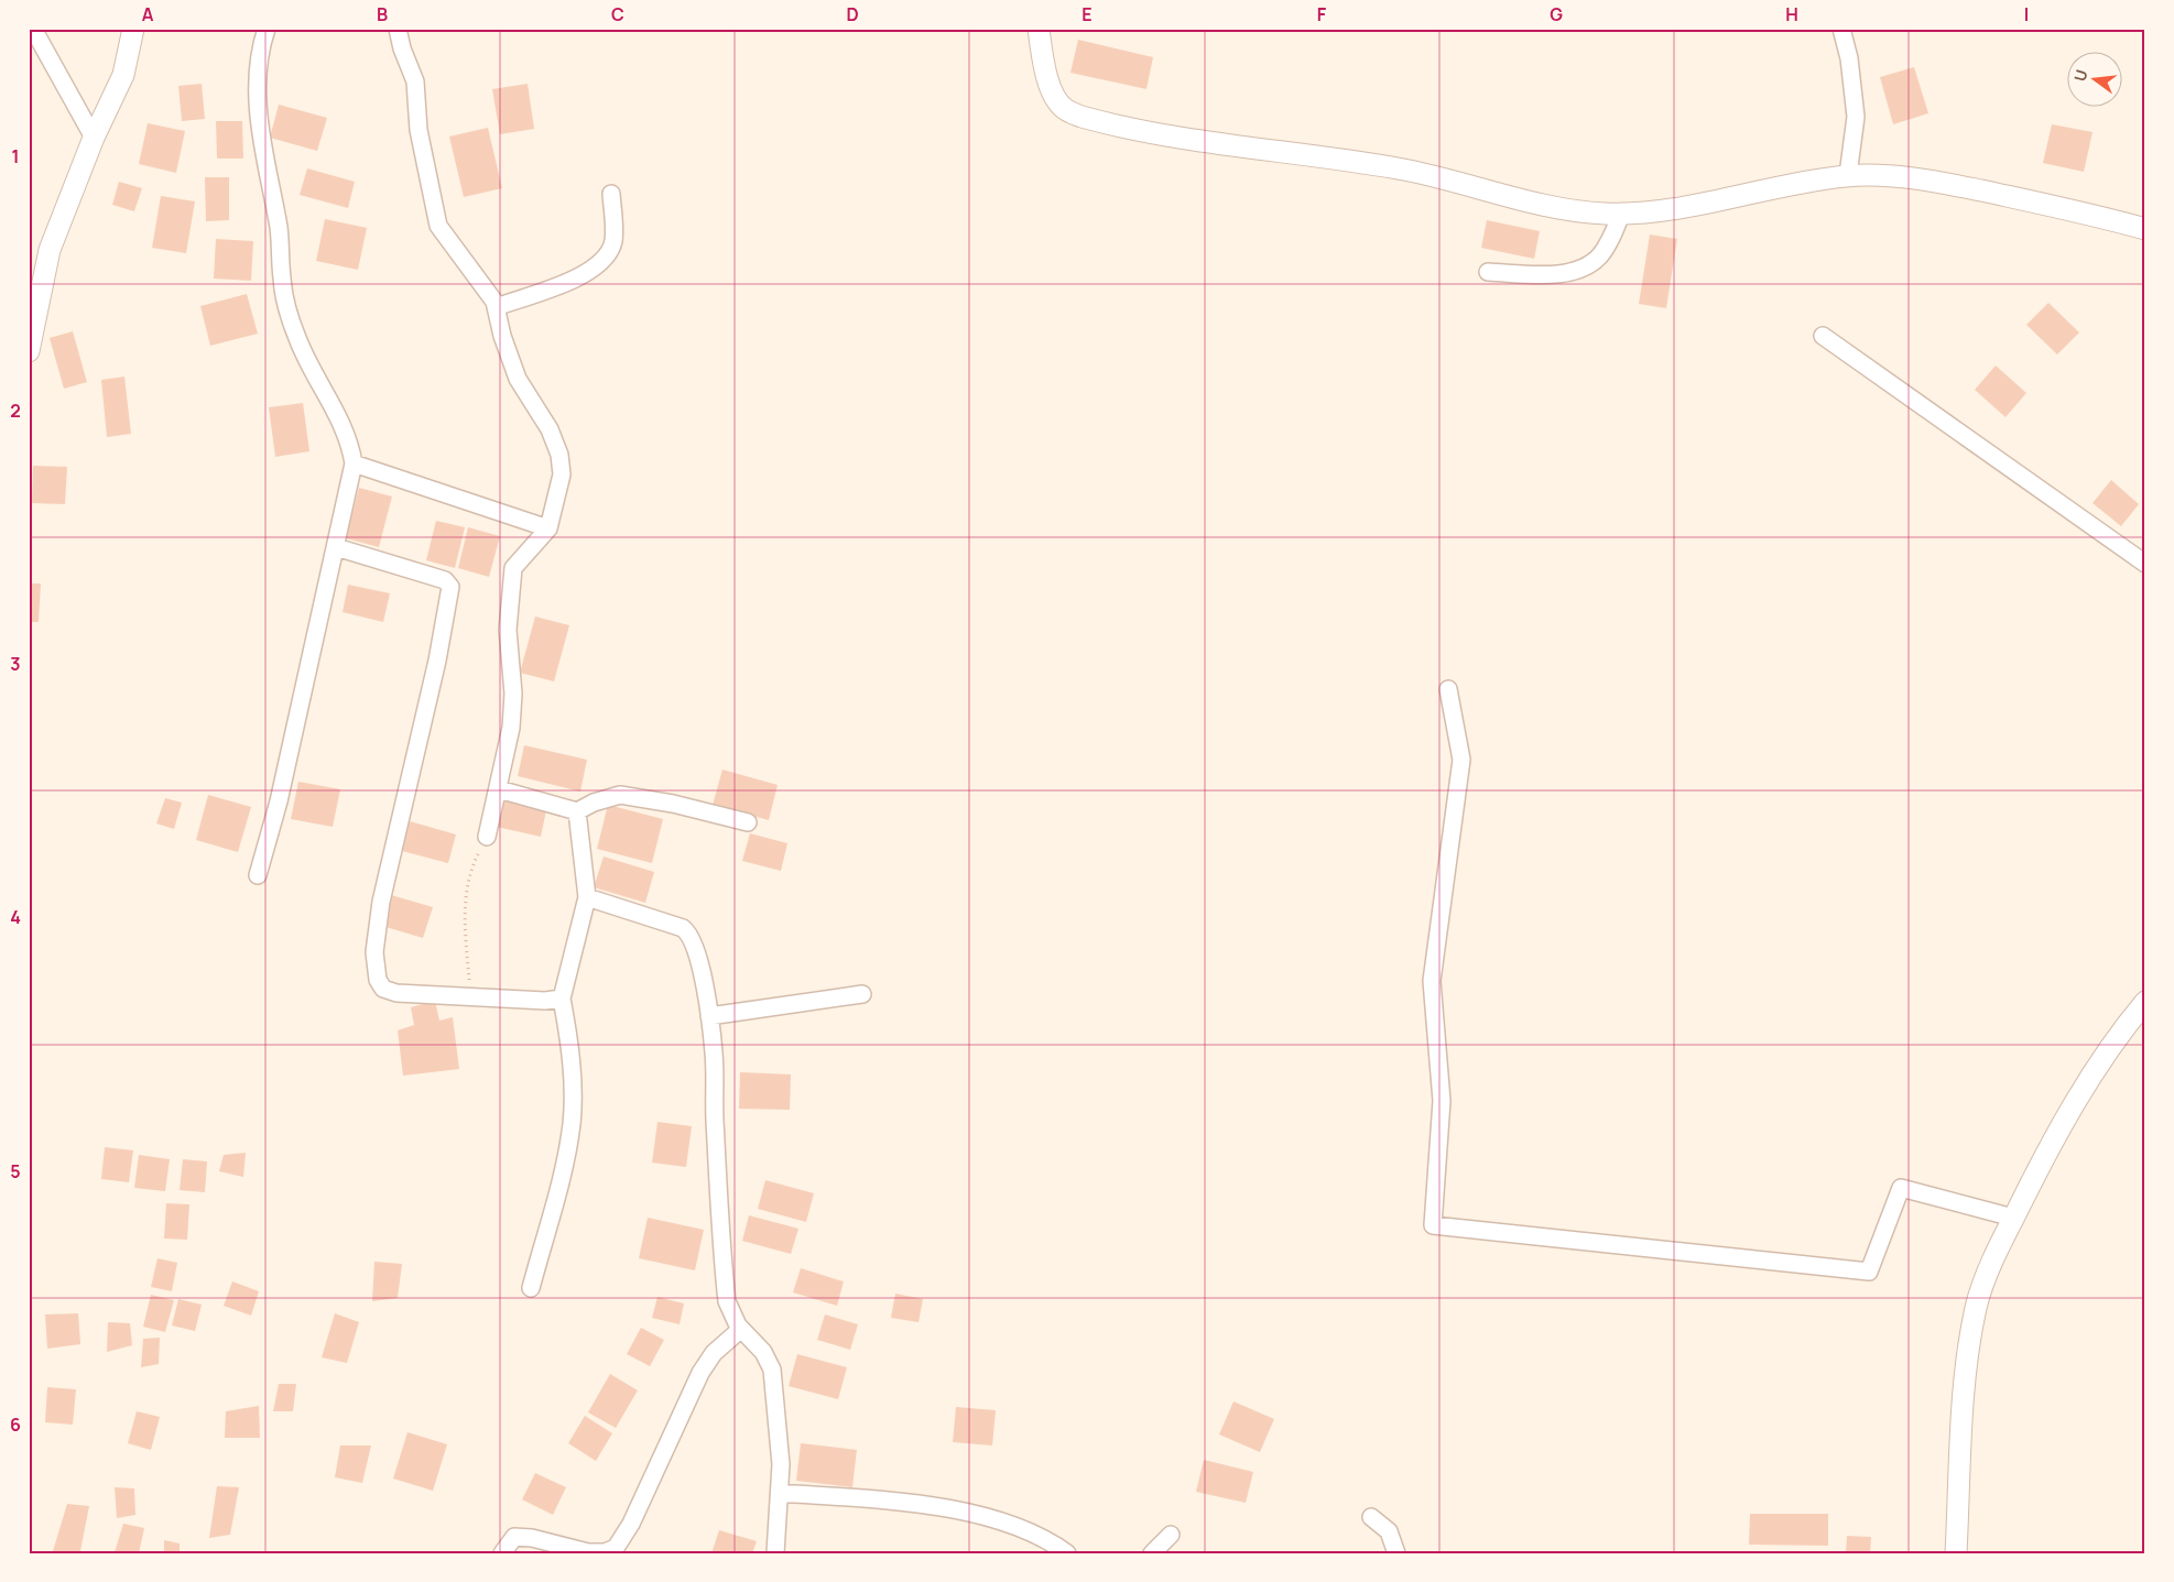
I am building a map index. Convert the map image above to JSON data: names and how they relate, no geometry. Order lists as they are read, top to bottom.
{
  "north": "left",
  "grid": {
    "columns": [
      "A",
      "B",
      "C",
      "D",
      "E",
      "F",
      "G",
      "H",
      "I"
    ],
    "rows": [
      "1",
      "2",
      "3",
      "4",
      "5",
      "6"
    ]
  }
}
